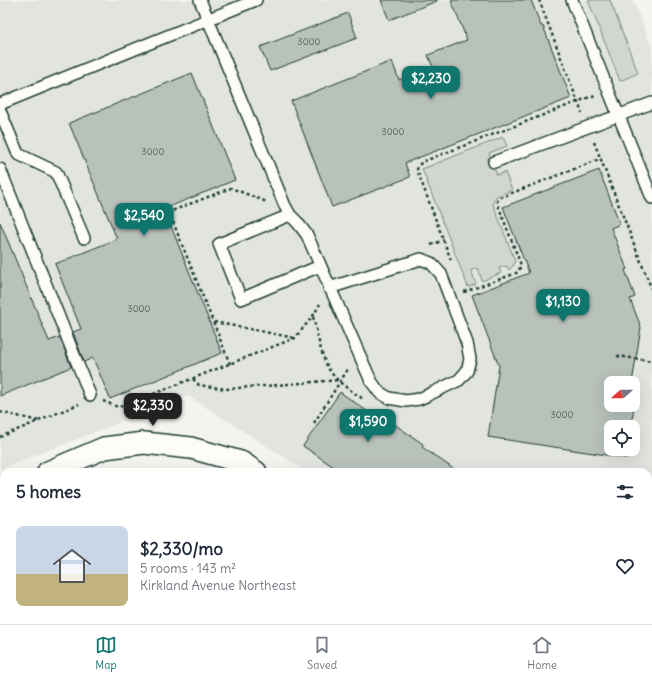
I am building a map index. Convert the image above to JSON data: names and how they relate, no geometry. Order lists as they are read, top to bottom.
{
  "house_numbers": [
    "3000",
    "3000",
    "3000",
    "3000",
    "3000"
  ],
  "north": "left",
  "page": {
    "price": [
      "$2,230",
      "$2,540",
      "$1,130",
      "$2,330",
      "$1,590"
    ],
    "heading": "5 homes",
    "list": [
      {
        "name": "$2,330/mo",
        "note": "5 rooms · 143 m² · Kirkland Avenue Northeast"
      }
    ],
    "tabs": ["Map", "Saved", "Home"]
  }
}
